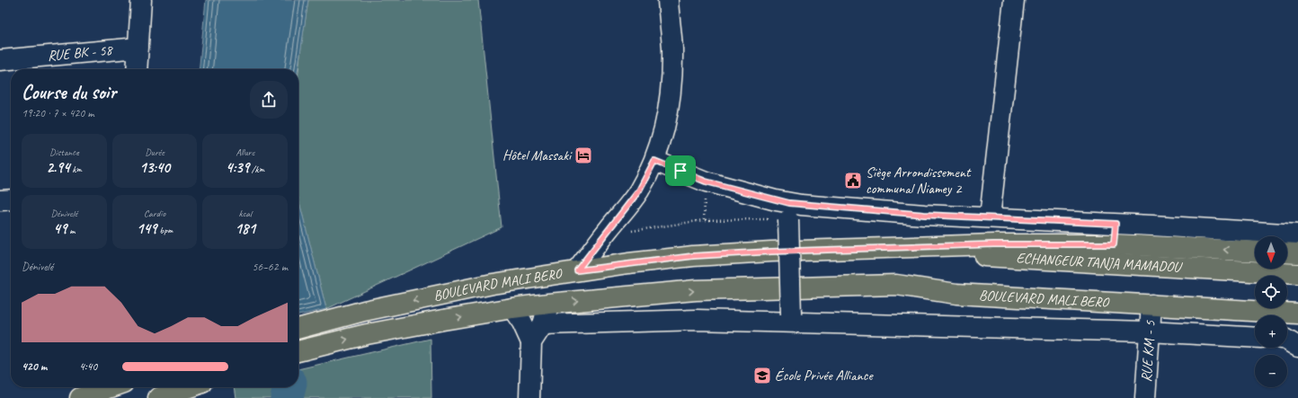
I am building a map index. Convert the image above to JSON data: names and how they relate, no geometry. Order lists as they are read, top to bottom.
{
  "streets": {
    "main road": ["ECHANGEUR TANJA MAMADOU", "BOULEVARD MALI BERO"],
    "street": ["RUE BK - 58", "RUE KM - 5"]
  },
  "crossings": [
    ["ECHANGEUR TANJA MAMADOU", "BOULEVARD MALI BERO"],
    ["BOULEVARD MALI BERO", "RUE KM - 5"]
  ],
  "places": {
    "hotel": ["Hôtel Massaki"],
    "public building": ["Siège Arrondissement communal Niamey 2"],
    "school or university": ["École Privée Alliance"]
  },
  "north": "bottom",
  "page": {
    "heading": ["Course du soir", "19:20 · 7 × 420 m"],
    "stats": [
      ["Distance", "2.94 km"],
      ["Durée", "13:40"],
      ["Allure", "4:39 /km"],
      ["Dénivelé", "49 m"],
      ["Cardio", "149 bpm"],
      ["kcal", "181"]
    ],
    "map_buttons": ["+", "−"],
    "chart": ["Dénivelé", "56–62 m"],
    "list": [
      {
        "name": "420 m",
        "note": "4:40"
      }
    ]
  }
}
